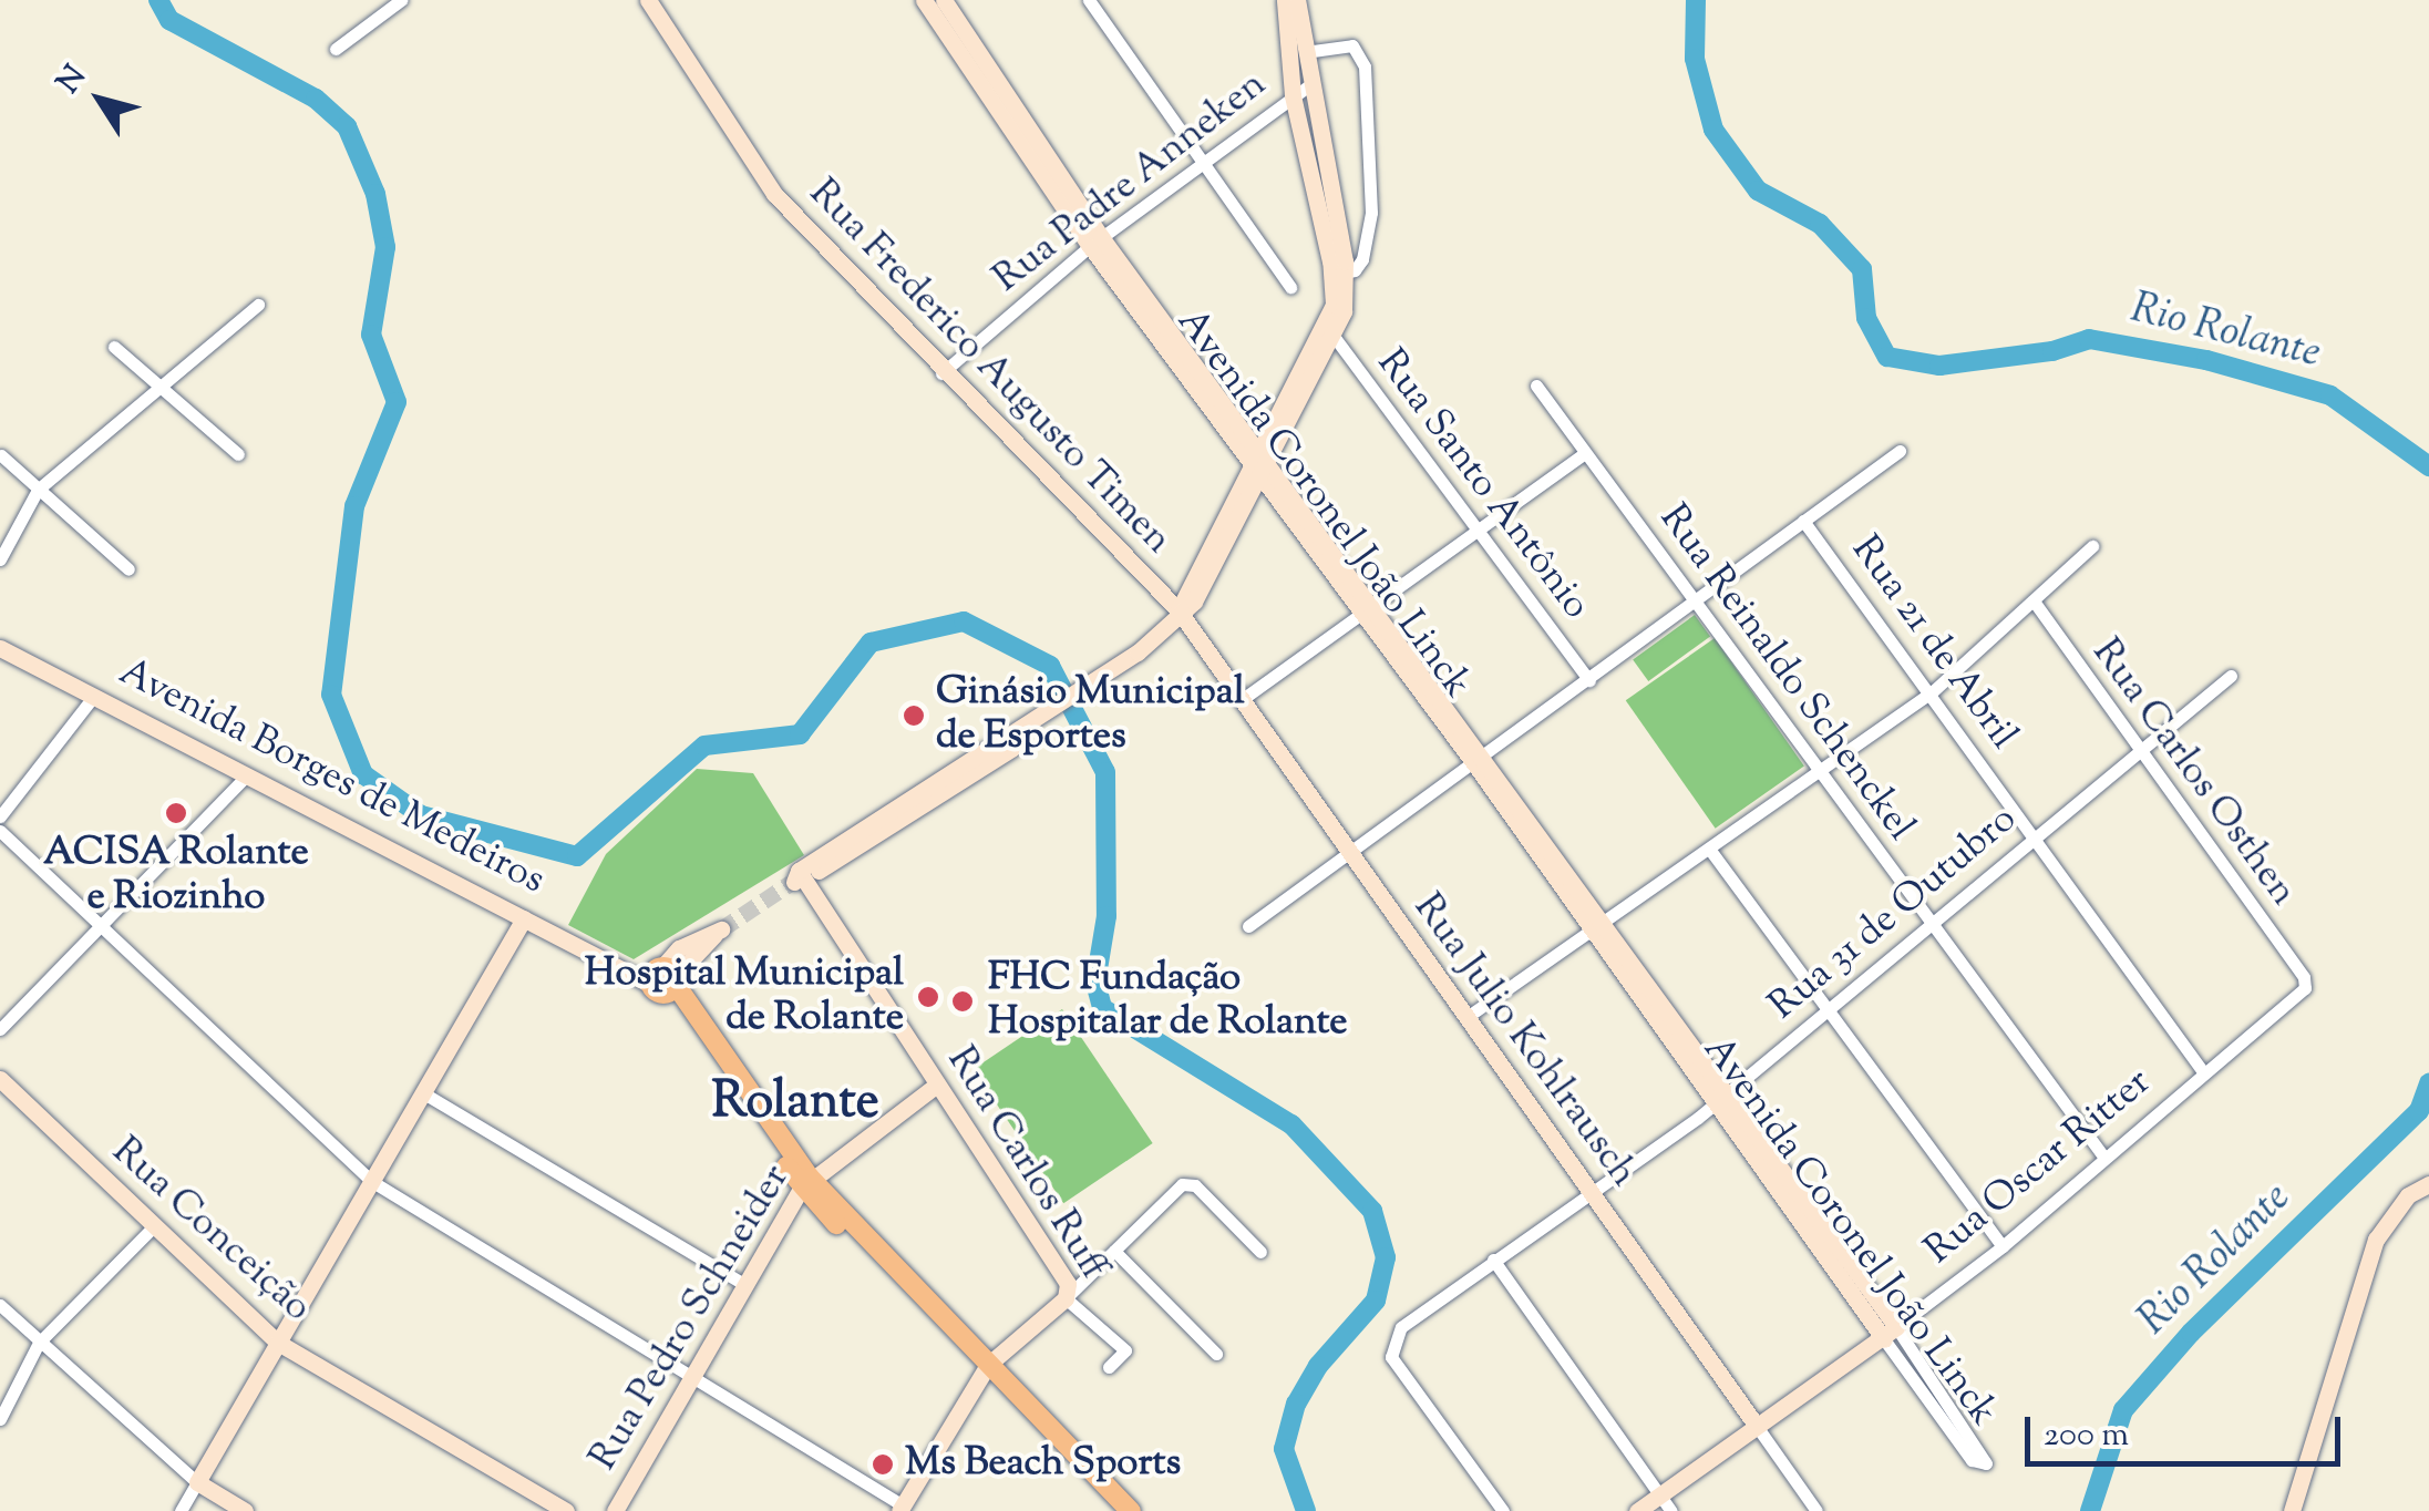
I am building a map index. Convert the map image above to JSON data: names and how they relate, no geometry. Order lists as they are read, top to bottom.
{
  "streets": {
    "main road": [
      "Rua Frederico Augusto Timen",
      "Avenida Coronel João Linck",
      "Avenida Borges de Medeiros",
      "Rua Julio Kohlrausch",
      "Rua Carlos Ruff",
      "Rua Oscar Ritter",
      "Rua Conceição",
      "Rua Pedro Schneider"
    ],
    "street": [
      "Rua Padre Anneken",
      "Rua Santo Antônio",
      "Rua 21 de Abril",
      "Rua Reinaldo Schenckel",
      "Rua Carlos Osthen",
      "Rua 31 de Outubro"
    ]
  },
  "crossings": [
    ["Rua Padre Anneken", "Rua Frederico Augusto Timen"],
    ["Rua Padre Anneken", "Avenida Coronel João Linck"],
    ["Rua Frederico Augusto Timen", "Rua Julio Kohlrausch"],
    ["Rua Frederico Augusto Timen", "Rua Carlos Ruff"],
    ["Avenida Coronel João Linck", "Rua 31 de Outubro"],
    ["Avenida Coronel João Linck", "Rua Oscar Ritter"],
    ["Rua 21 de Abril", "Rua 31 de Outubro"],
    ["Rua 21 de Abril", "Rua Oscar Ritter"],
    ["Rua Reinaldo Schenckel", "Rua 31 de Outubro"],
    ["Rua Reinaldo Schenckel", "Rua Oscar Ritter"],
    ["Rua Carlos Osthen", "Rua 31 de Outubro"],
    ["Rua Carlos Osthen", "Rua Oscar Ritter"],
    ["Rua 31 de Outubro", "Rua Julio Kohlrausch"],
    ["Rua Julio Kohlrausch", "Rua Carlos Ruff"],
    ["Rua Julio Kohlrausch", "Rua Oscar Ritter"],
    ["Rua Carlos Ruff", "Rua Pedro Schneider"]
  ],
  "districts": ["Rolante"],
  "water": ["Rio Rolante"],
  "places": [
    "Ginásio Municipal de Esportes",
    "ACISA Rolante e Riozinho",
    "Hospital Municipal de Rolante",
    "FHC Fundação Hospitalar de Rolante",
    "Ms Beach Sports"
  ],
  "scale_bar": "200 m",
  "north": "top left"
}
